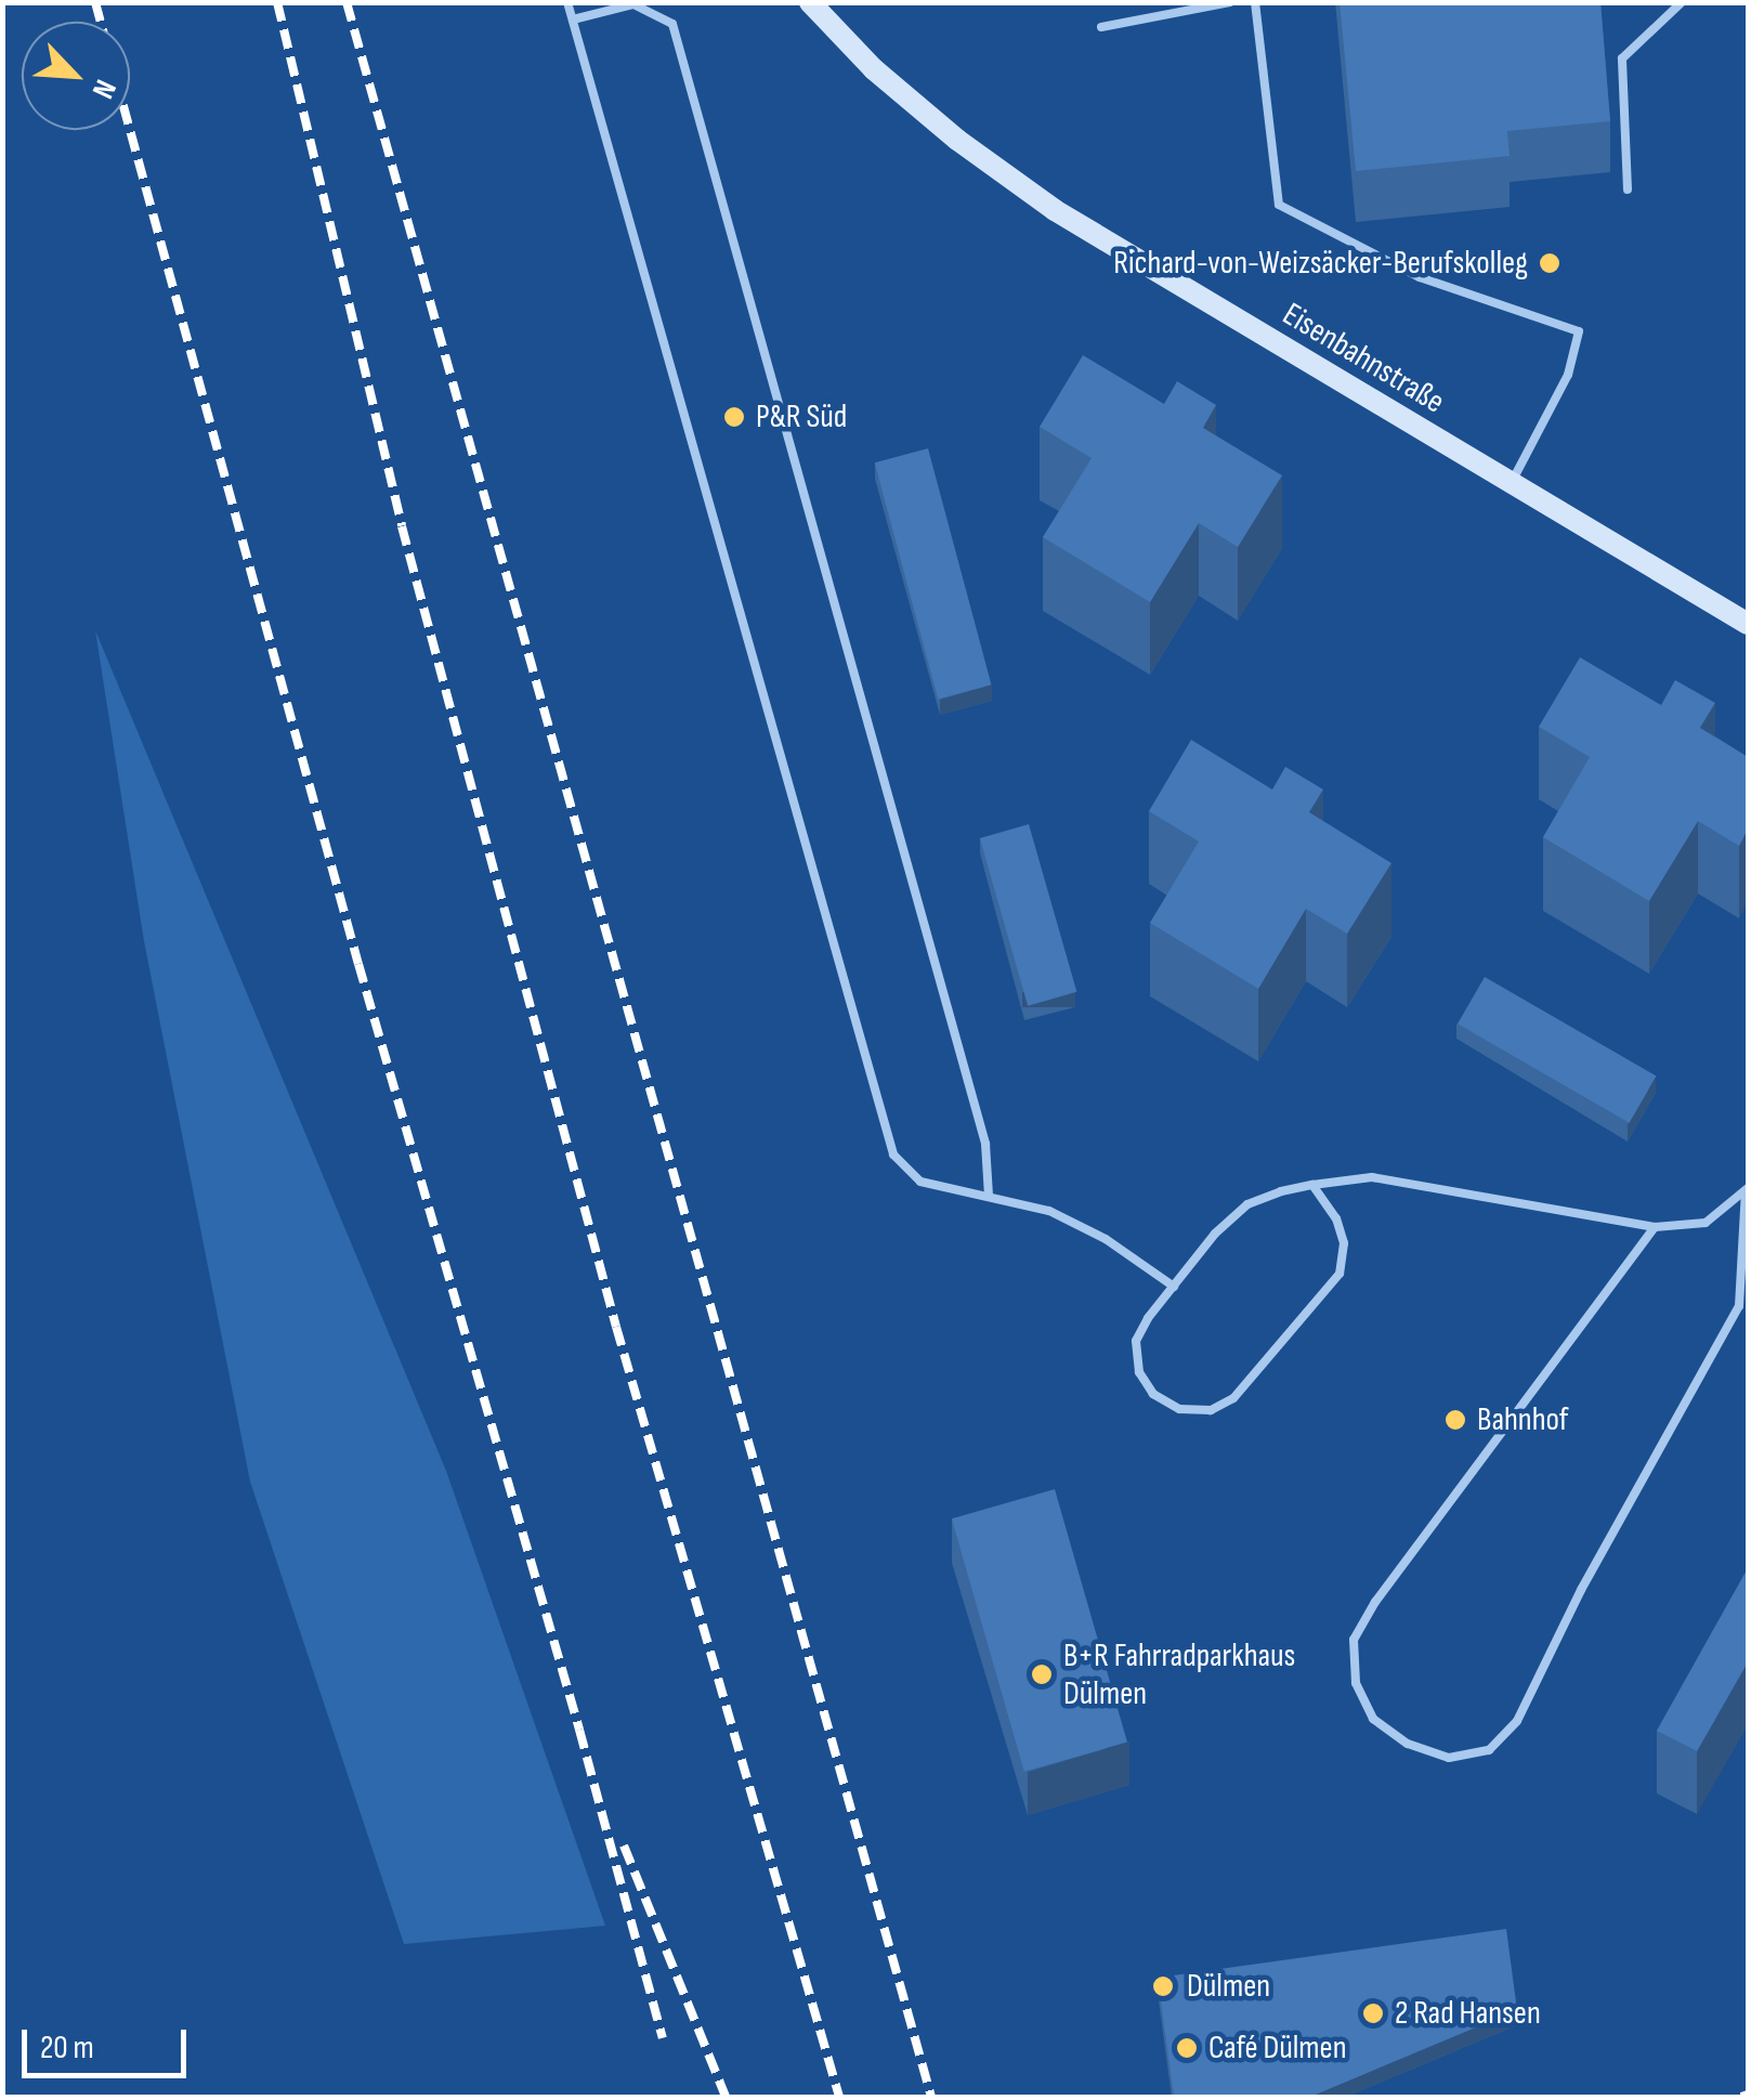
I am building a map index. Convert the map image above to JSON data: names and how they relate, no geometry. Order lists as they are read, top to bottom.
{
  "streets": {
    "street": ["Eisenbahnstraße"]
  },
  "places": [
    "Richard-von-Weizsäcker-Berufskolleg",
    "P&R Süd",
    "Bahnhof",
    "B+R Fahrradparkhaus Dülmen",
    "Dülmen",
    "2 Rad Hansen",
    "Café Dülmen"
  ],
  "scale_bar": "20 m",
  "north": "bottom right"
}
